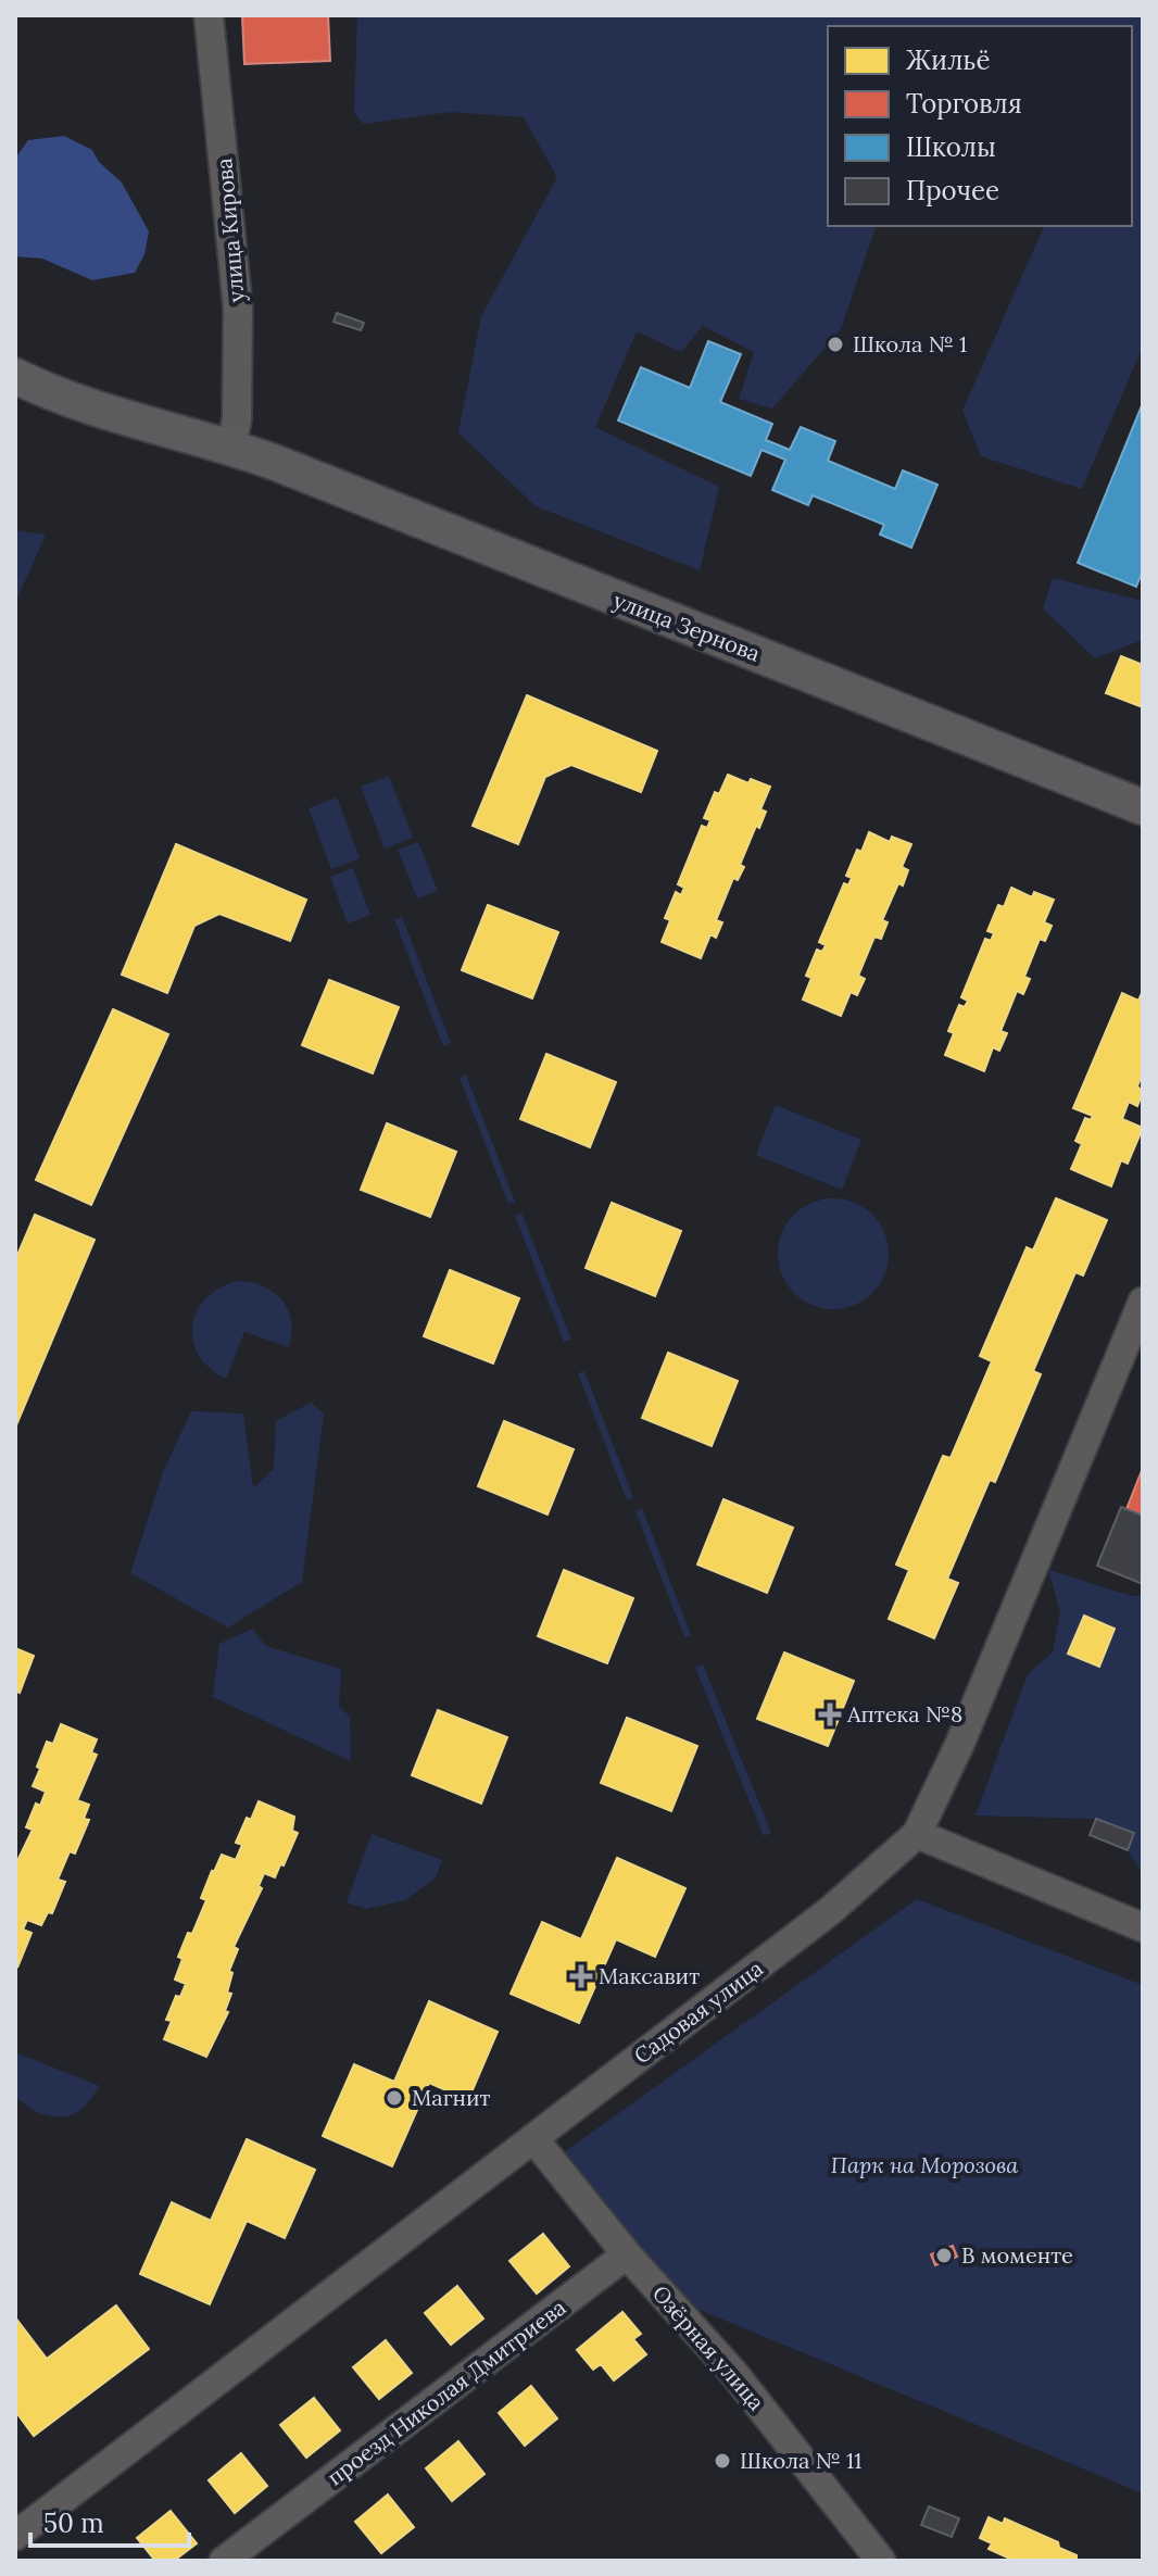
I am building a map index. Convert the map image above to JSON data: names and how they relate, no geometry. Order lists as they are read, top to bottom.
{
  "streets": {
    "main road": ["улица Зернова"],
    "street": [
      "улица Кирова",
      "Садовая улица",
      "Озёрная улица",
      "проезд Николая Дмитриева"
    ]
  },
  "crossings": [
    ["улица Кирова", "улица Зернова"],
    ["Садовая улица", "Озёрная улица"],
    ["Озёрная улица", "проезд Николая Дмитриева"]
  ],
  "parks": ["Парк на Морозова"],
  "places": {
    "other": [
      "Школа № 1",
      "Магнит",
      "В моменте",
      "Школа № 11"
    ],
    "health": ["Аптека №8", "Максавит"]
  },
  "legend": [
    "Жильё",
    "Торговля",
    "Школы",
    "Прочее"
  ],
  "scale_bar": "50 m"
}
